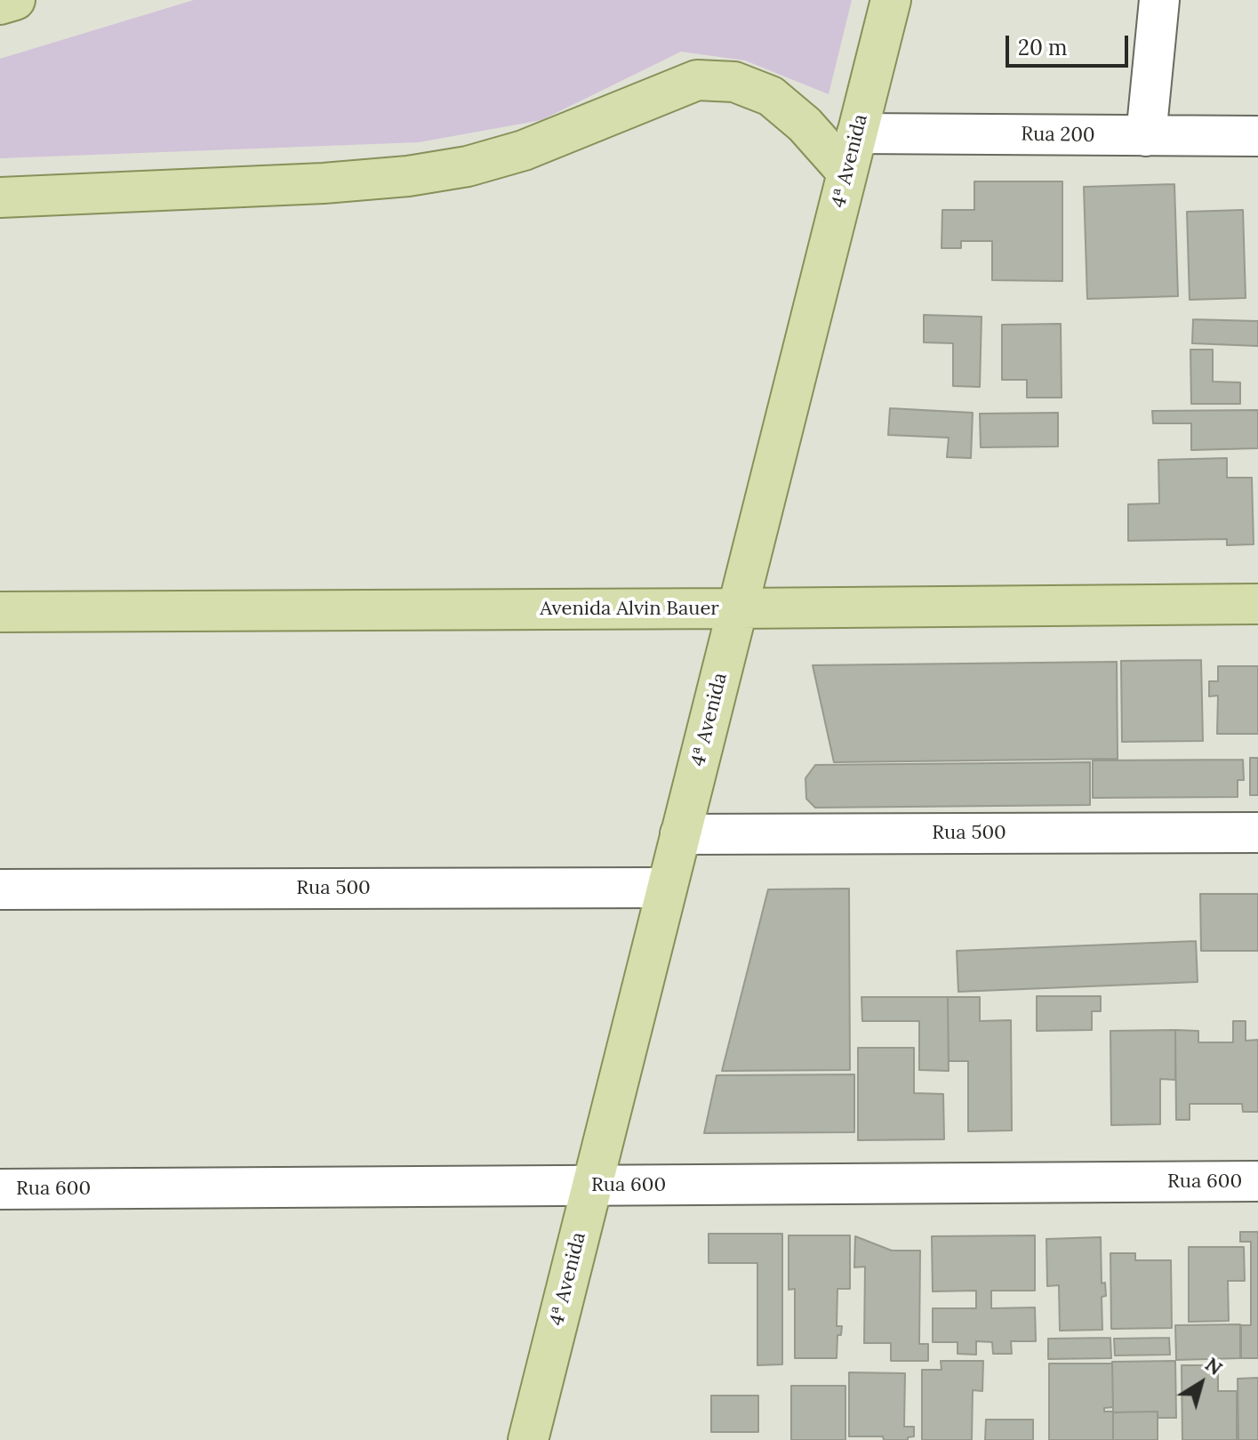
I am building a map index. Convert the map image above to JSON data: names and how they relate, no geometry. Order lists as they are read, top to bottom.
{
  "streets": {
    "main road": ["4ª Avenida", "Avenida Alvin Bauer"],
    "street": ["Rua 200", "Rua 500", "Rua 600"]
  },
  "crossings": [
    ["Rua 200", "4ª Avenida"],
    ["4ª Avenida", "Avenida Alvin Bauer"],
    ["4ª Avenida", "Rua 500"],
    ["4ª Avenida", "Rua 600"]
  ],
  "scale_bar": "20 m",
  "north": "top right"
}
